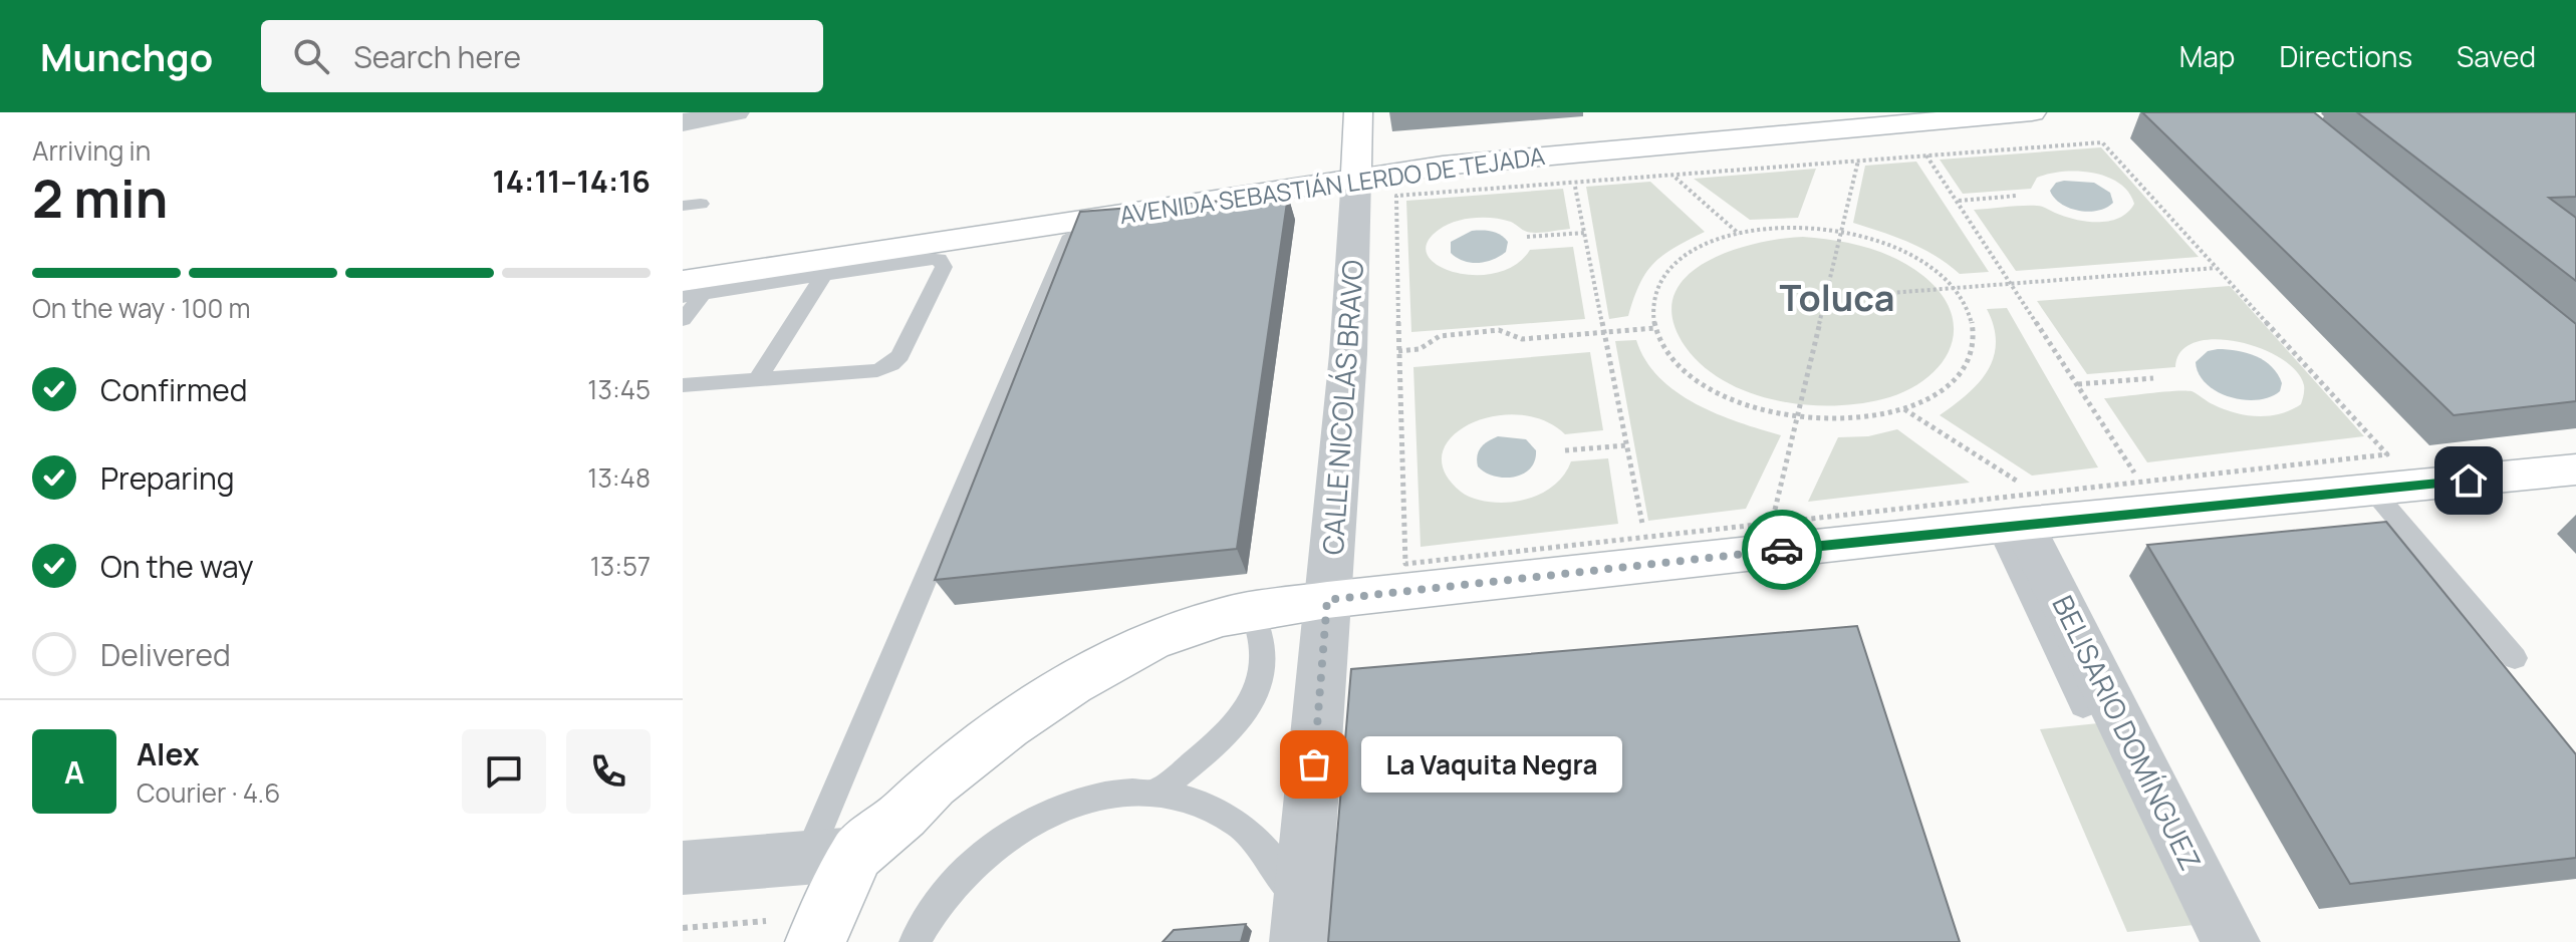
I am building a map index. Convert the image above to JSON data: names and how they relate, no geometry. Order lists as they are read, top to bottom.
{
  "streets": {
    "main road": ["AVENIDA SEBASTIÁN LERDO DE TEJADA", "CALLE NICOLÁS BRAVO"],
    "street": ["BELISARIO DOMÍNGUEZ"]
  },
  "crossings": [
    ["AVENIDA SEBASTIÁN LERDO DE TEJADA", "CALLE NICOLÁS BRAVO"]
  ],
  "districts": ["Toluca"],
  "places": ["La Vaquita Negra"],
  "page": {
    "header": "Munchgo",
    "search": "Search here",
    "nav": ["Map", "Directions", "Saved"],
    "heading": ["2 min", "Arriving in", "14:11–14:16"],
    "panel": ["Alex", "Courier · 4.6"],
    "bar": "On the way · 100 m",
    "list": [
      ["Confirmed", "13:45"],
      ["Preparing", "13:48"],
      ["On the way", "13:57"],
      "Delivered"
    ],
    "round": "A",
    "bubble": "La Vaquita Negra"
  }
}
